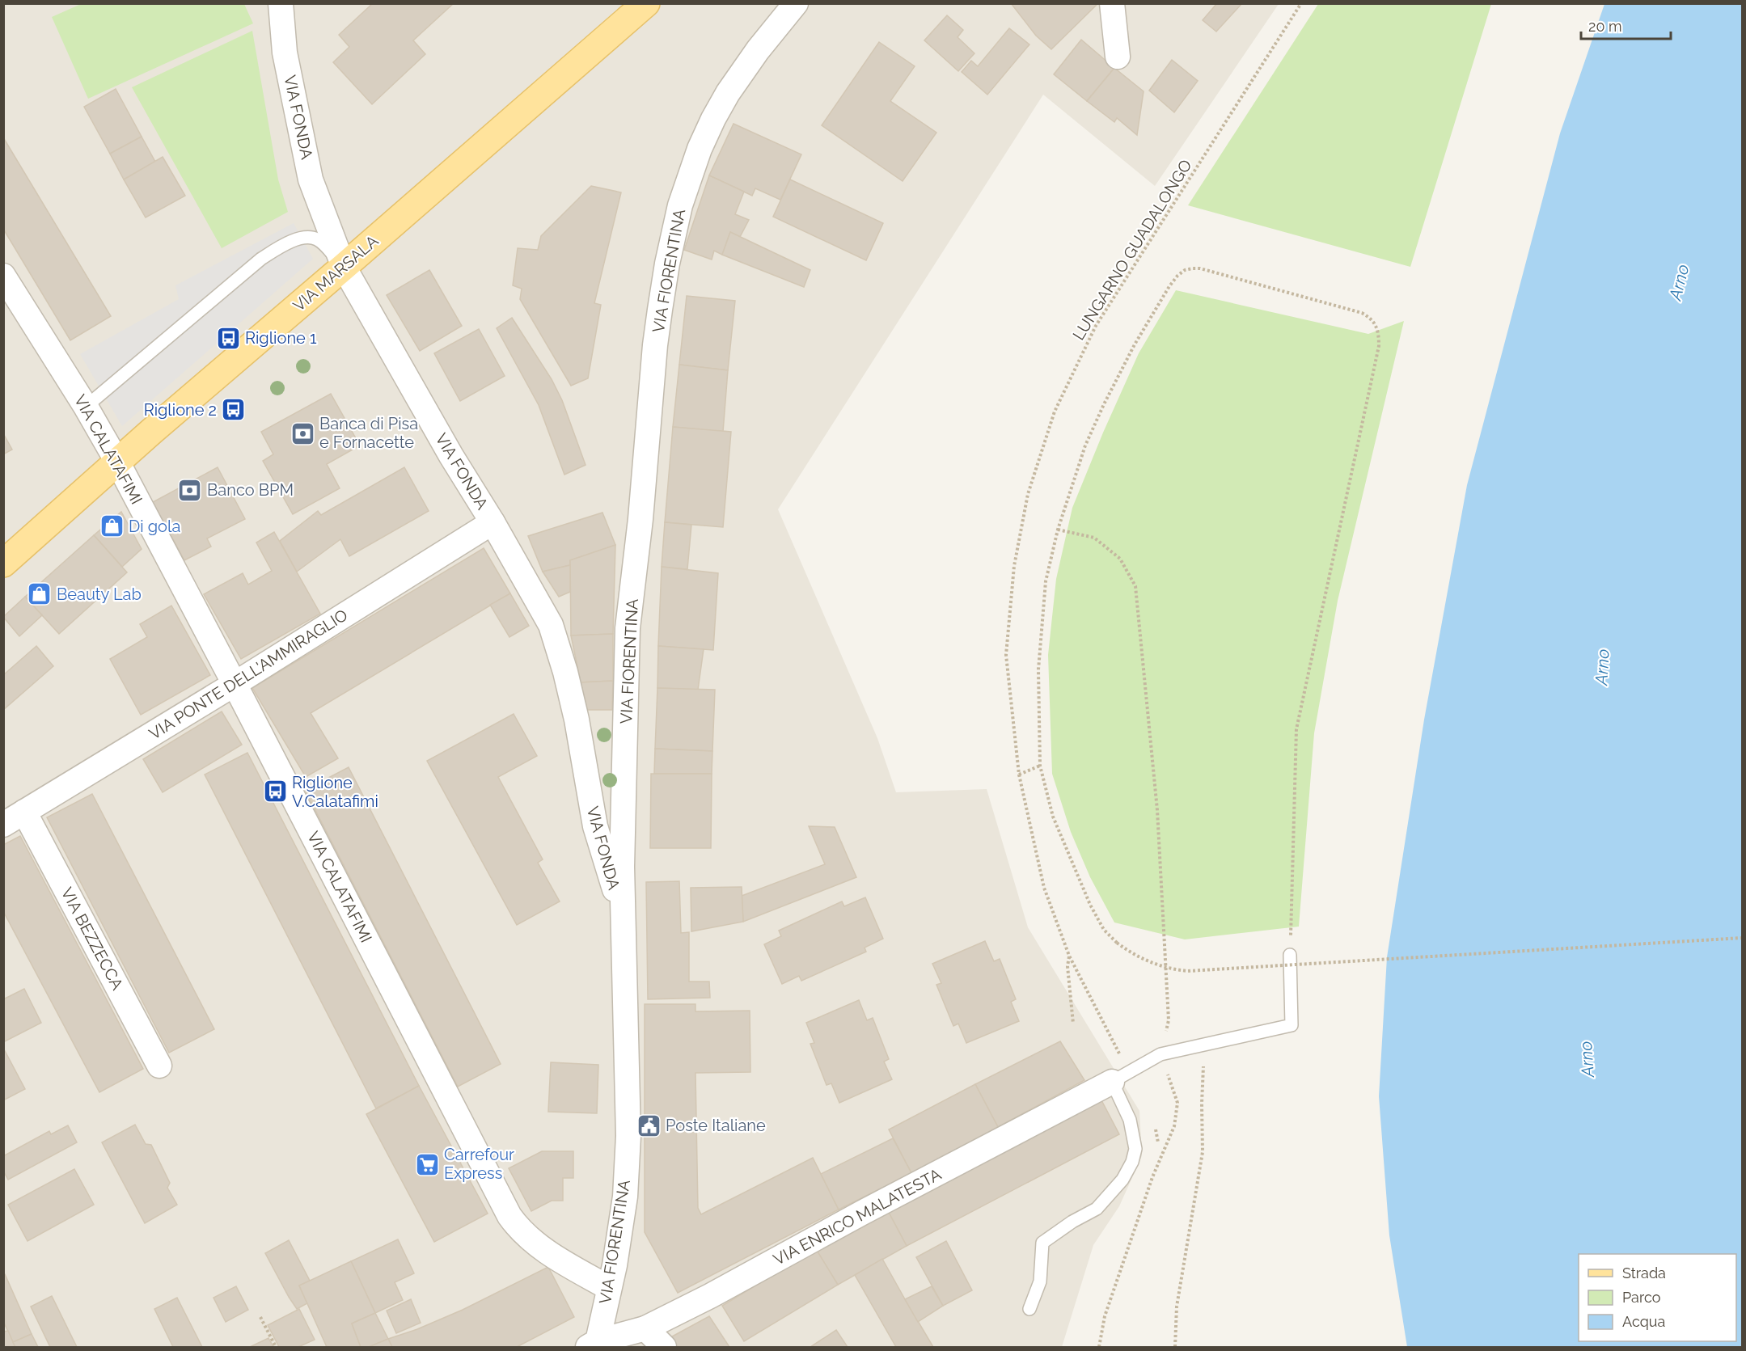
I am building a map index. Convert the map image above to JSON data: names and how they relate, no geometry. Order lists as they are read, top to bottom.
{
  "streets": {
    "main road": ["VIA MARSALA"],
    "street": [
      "VIA FONDA",
      "VIA FIORENTINA",
      "VIA CALATAFIMI",
      "VIA PONTE DELL'AMMIRAGLIO",
      "VIA BEZZECCA",
      "VIA ENRICO MALATESTA"
    ],
    "path": ["LUNGARNO GUADALONGO"]
  },
  "crossings": [
    ["VIA FONDA", "VIA FIORENTINA"],
    ["VIA FONDA", "VIA MARSALA"],
    ["VIA FONDA", "VIA PONTE DELL'AMMIRAGLIO"],
    ["VIA FIORENTINA", "VIA CALATAFIMI"],
    ["VIA FIORENTINA", "VIA ENRICO MALATESTA"],
    ["VIA MARSALA", "VIA CALATAFIMI"],
    ["VIA CALATAFIMI", "VIA PONTE DELL'AMMIRAGLIO"],
    ["VIA PONTE DELL'AMMIRAGLIO", "VIA BEZZECCA"]
  ],
  "water": ["Arno"],
  "places": {
    "bus stop": ["Riglione 1", "Riglione 2", "Riglione V.Calatafimi"],
    "bank": ["Banca di Pisa e Fornacette", "Banco BPM"],
    "shop": ["Di gola", "Beauty Lab"],
    "public building": ["Poste Italiane"],
    "supermarket": ["Carrefour Express"]
  },
  "legend": ["Strada", "Parco", "Acqua"],
  "scale_bar": "20 m"
}
